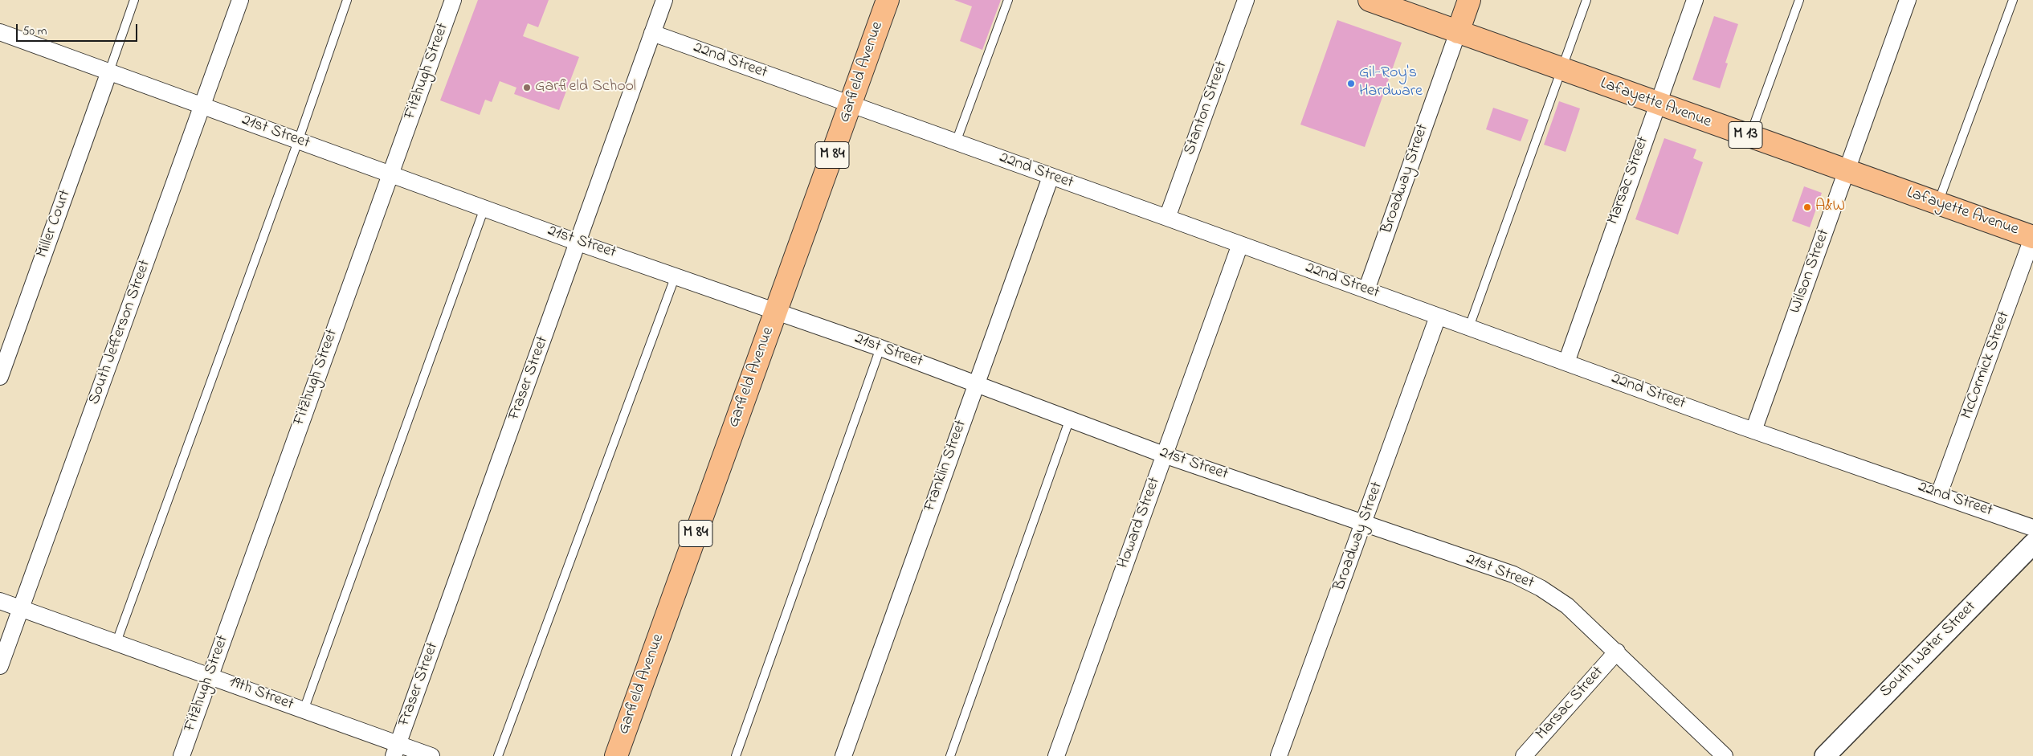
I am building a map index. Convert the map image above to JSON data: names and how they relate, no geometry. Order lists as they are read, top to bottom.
{
  "streets": {
    "main road": [
      "Garfield Avenue",
      "Lafayette Avenue",
      "M 13",
      "M 84",
      "Broadway Street"
    ],
    "street": [
      "22nd Street",
      "Fitzhugh Street",
      "Stanton Street",
      "21st Street",
      "Marsac Street",
      "Miller Court",
      "Wilson Street",
      "South Jefferson Street",
      "McCormick Street",
      "Fraser Street",
      "Franklin Street",
      "Howard Street",
      "South Water Street",
      "19th Street"
    ]
  },
  "crossings": [
    ["22nd Street", "Garfield Avenue"],
    ["22nd Street", "Stanton Street"],
    ["22nd Street", "Broadway Street"],
    ["22nd Street", "Marsac Street"],
    ["22nd Street", "Wilson Street"],
    ["22nd Street", "McCormick Street"],
    ["22nd Street", "Fraser Street"],
    ["22nd Street", "Franklin Street"],
    ["22nd Street", "Howard Street"],
    ["Fitzhugh Street", "21st Street"],
    ["Fitzhugh Street", "19th Street"],
    ["Garfield Avenue", "21st Street"],
    ["Lafayette Avenue", "Broadway Street"],
    ["Lafayette Avenue", "Marsac Street"],
    ["Lafayette Avenue", "Wilson Street"],
    ["Lafayette Avenue", "McCormick Street"],
    ["21st Street", "Broadway Street"],
    ["21st Street", "Marsac Street"],
    ["21st Street", "Miller Court"],
    ["21st Street", "South Jefferson Street"],
    ["21st Street", "Fraser Street"],
    ["21st Street", "Franklin Street"],
    ["21st Street", "Howard Street"],
    ["South Jefferson Street", "19th Street"],
    ["Fraser Street", "19th Street"]
  ],
  "places": ["Gil-Roy's Hardware", "Garfield School", "A&W"],
  "scale_bar": "50 m"
}
